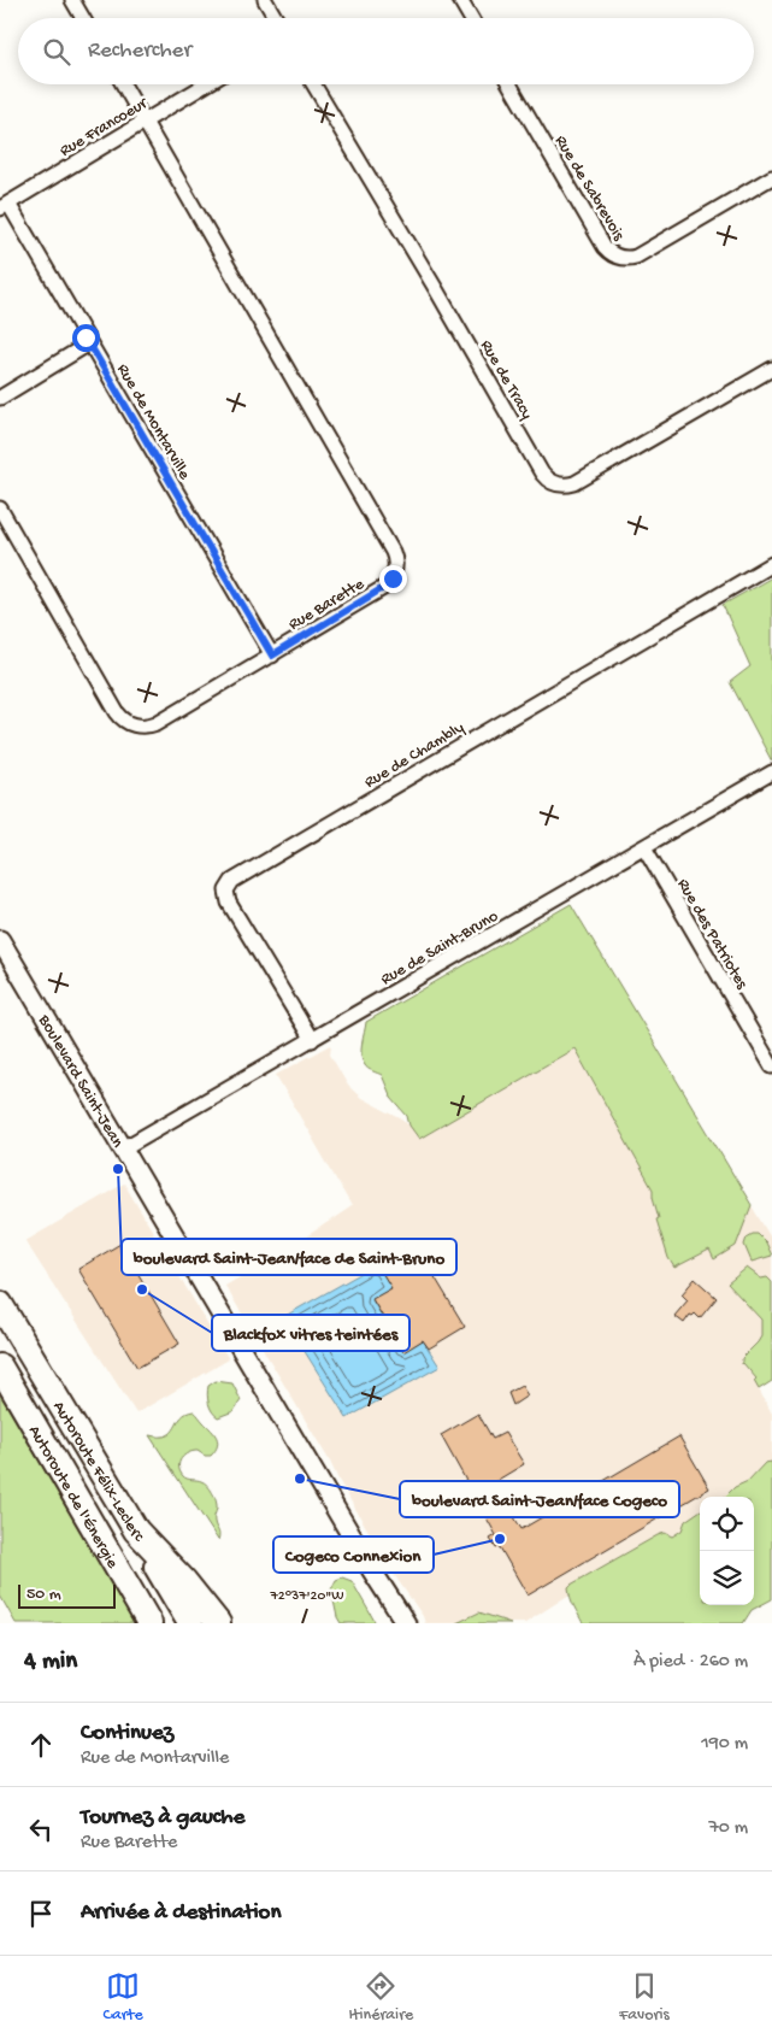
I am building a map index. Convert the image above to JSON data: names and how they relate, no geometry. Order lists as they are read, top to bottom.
{
  "streets": {
    "highway": ["Autoroute Félix-Leclerc", "Autoroute de l'Énergie"],
    "street": [
      "Rue Francoeur",
      "Rue de Sabrevois",
      "Rue de Tracy",
      "Rue de Montarville",
      "Rue Barette",
      "Rue de Chambly",
      "Rue des Patriotes",
      "Rue de Saint-Bruno",
      "Boulevard Saint-Jean"
    ]
  },
  "crossings": [
    ["Rue Francoeur", "Rue de Montarville"],
    ["Rue Francoeur", "Rue Barette"],
    ["Rue de Montarville", "Rue Barette"],
    ["Rue de Chambly", "Rue de Saint-Bruno"],
    ["Rue des Patriotes", "Rue de Saint-Bruno"],
    ["Rue de Saint-Bruno", "Boulevard Saint-Jean"]
  ],
  "places": [
    "boulevard Saint-Jean/face de Saint-Bruno",
    "Blackfox vitres teintées",
    "boulevard Saint-Jean/face Cogeco",
    "Cogeco Connexion"
  ],
  "scale_bar": "50 m",
  "page": {
    "search": "Rechercher",
    "scale": "50 m",
    "heading": ["4 min", "À pied · 260 m"],
    "list": [
      ["Continuez", "Rue de Montarville", "190 m"],
      ["Tournez à gauche", "Rue Barette", "70 m"],
      "Arrivée à destination"
    ],
    "nav": ["Carte", "Itinéraire", "Favoris"]
  },
  "coordinates": ["72°37'20\"W"]
}
